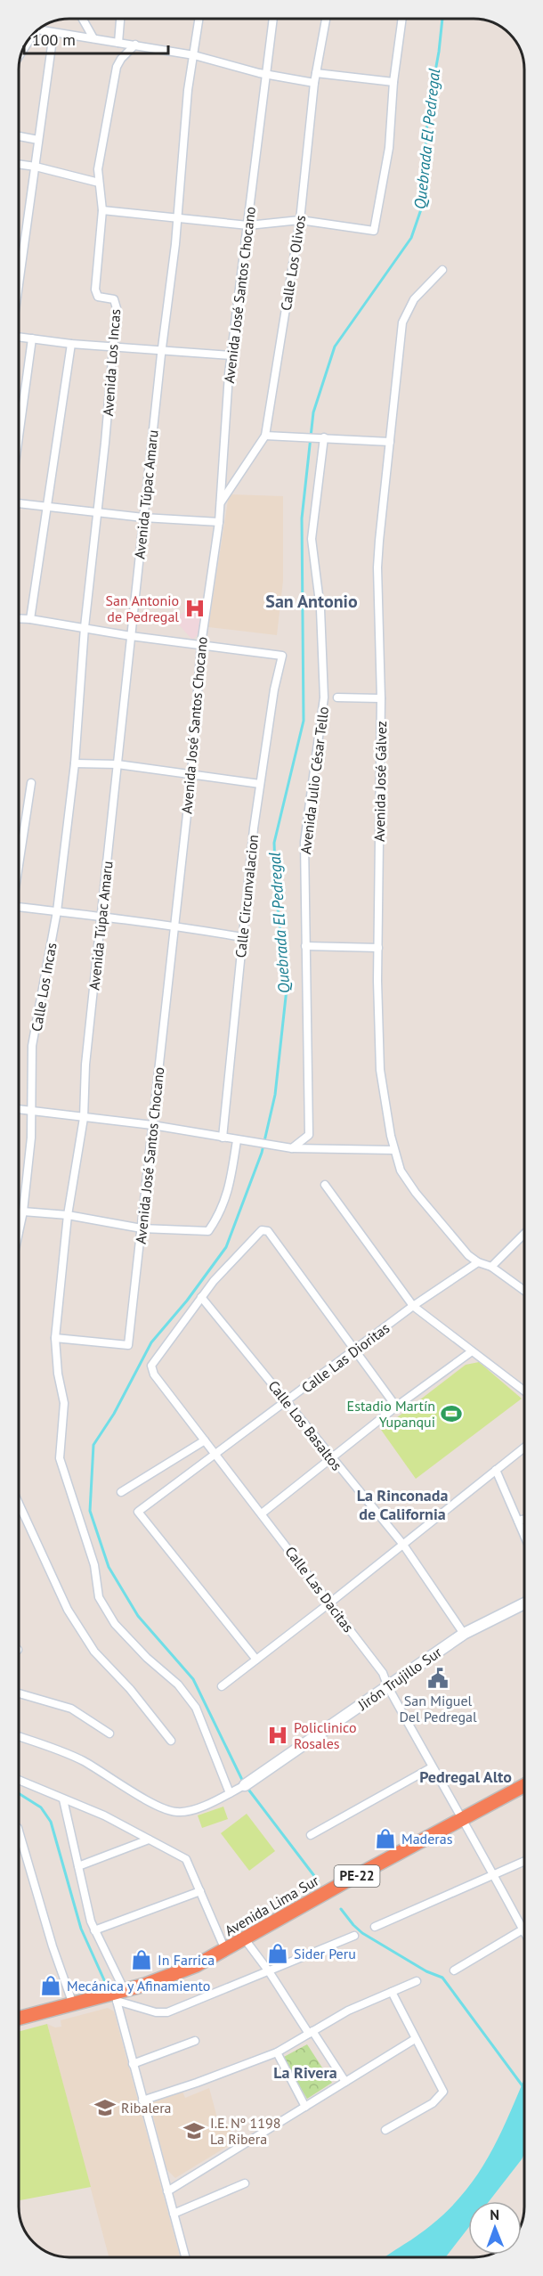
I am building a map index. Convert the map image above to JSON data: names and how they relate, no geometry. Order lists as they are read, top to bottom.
{
  "streets": {
    "highway": ["PE-22", "Avenida Lima Sur"],
    "street": [
      "Calle Los Olivos",
      "Avenida José Santos Chocano",
      "Avenida Los Incas",
      "Avenida Túpac Amaru",
      "Avenida Julio César Tello",
      "Avenida José Gálvez",
      "Calle Circunvalacion",
      "Calle Los Incas",
      "Calle Las Dioritas",
      "Calle Los Basaltos",
      "Calle Las Dacitas",
      "Jirón Trujillo Sur"
    ]
  },
  "crossings": [
    ["Calle Los Olivos", "Avenida José Santos Chocano"],
    ["Avenida José Santos Chocano", "Avenida Túpac Amaru"],
    ["Avenida José Santos Chocano", "Calle Circunvalacion"],
    ["Avenida Los Incas", "Calle Los Incas"],
    ["Avenida José Gálvez", "Calle Las Dioritas"],
    ["Calle Las Dioritas", "Calle Los Basaltos"],
    ["Calle Las Dioritas", "Calle Las Dacitas"],
    ["Calle Los Basaltos", "Calle Las Dacitas"],
    ["Calle Los Basaltos", "Jirón Trujillo Sur"],
    ["Calle Las Dacitas", "Jirón Trujillo Sur"],
    ["Calle Las Dacitas", "Avenida Lima Sur"]
  ],
  "districts": [
    "San Antonio",
    "La Rinconada de California",
    "Pedregal Alto",
    "La Rivera"
  ],
  "water": ["Quebrada El Pedregal"],
  "places": {
    "hospital": ["San Antonio de Pedregal", "Policlinico Rosales"],
    "sports": ["Estadio Martín Yupanqui"],
    "public building": ["San Miguel Del Pedregal"],
    "shop": [
      "Maderas",
      "Sider Peru",
      "In Farrica",
      "Mecánica y Afinamiento"
    ],
    "school or university": ["Ribalera", "I.E. Nº 1198 La Ribera"]
  },
  "scale_bar": "100 m",
  "north": "top"
}
